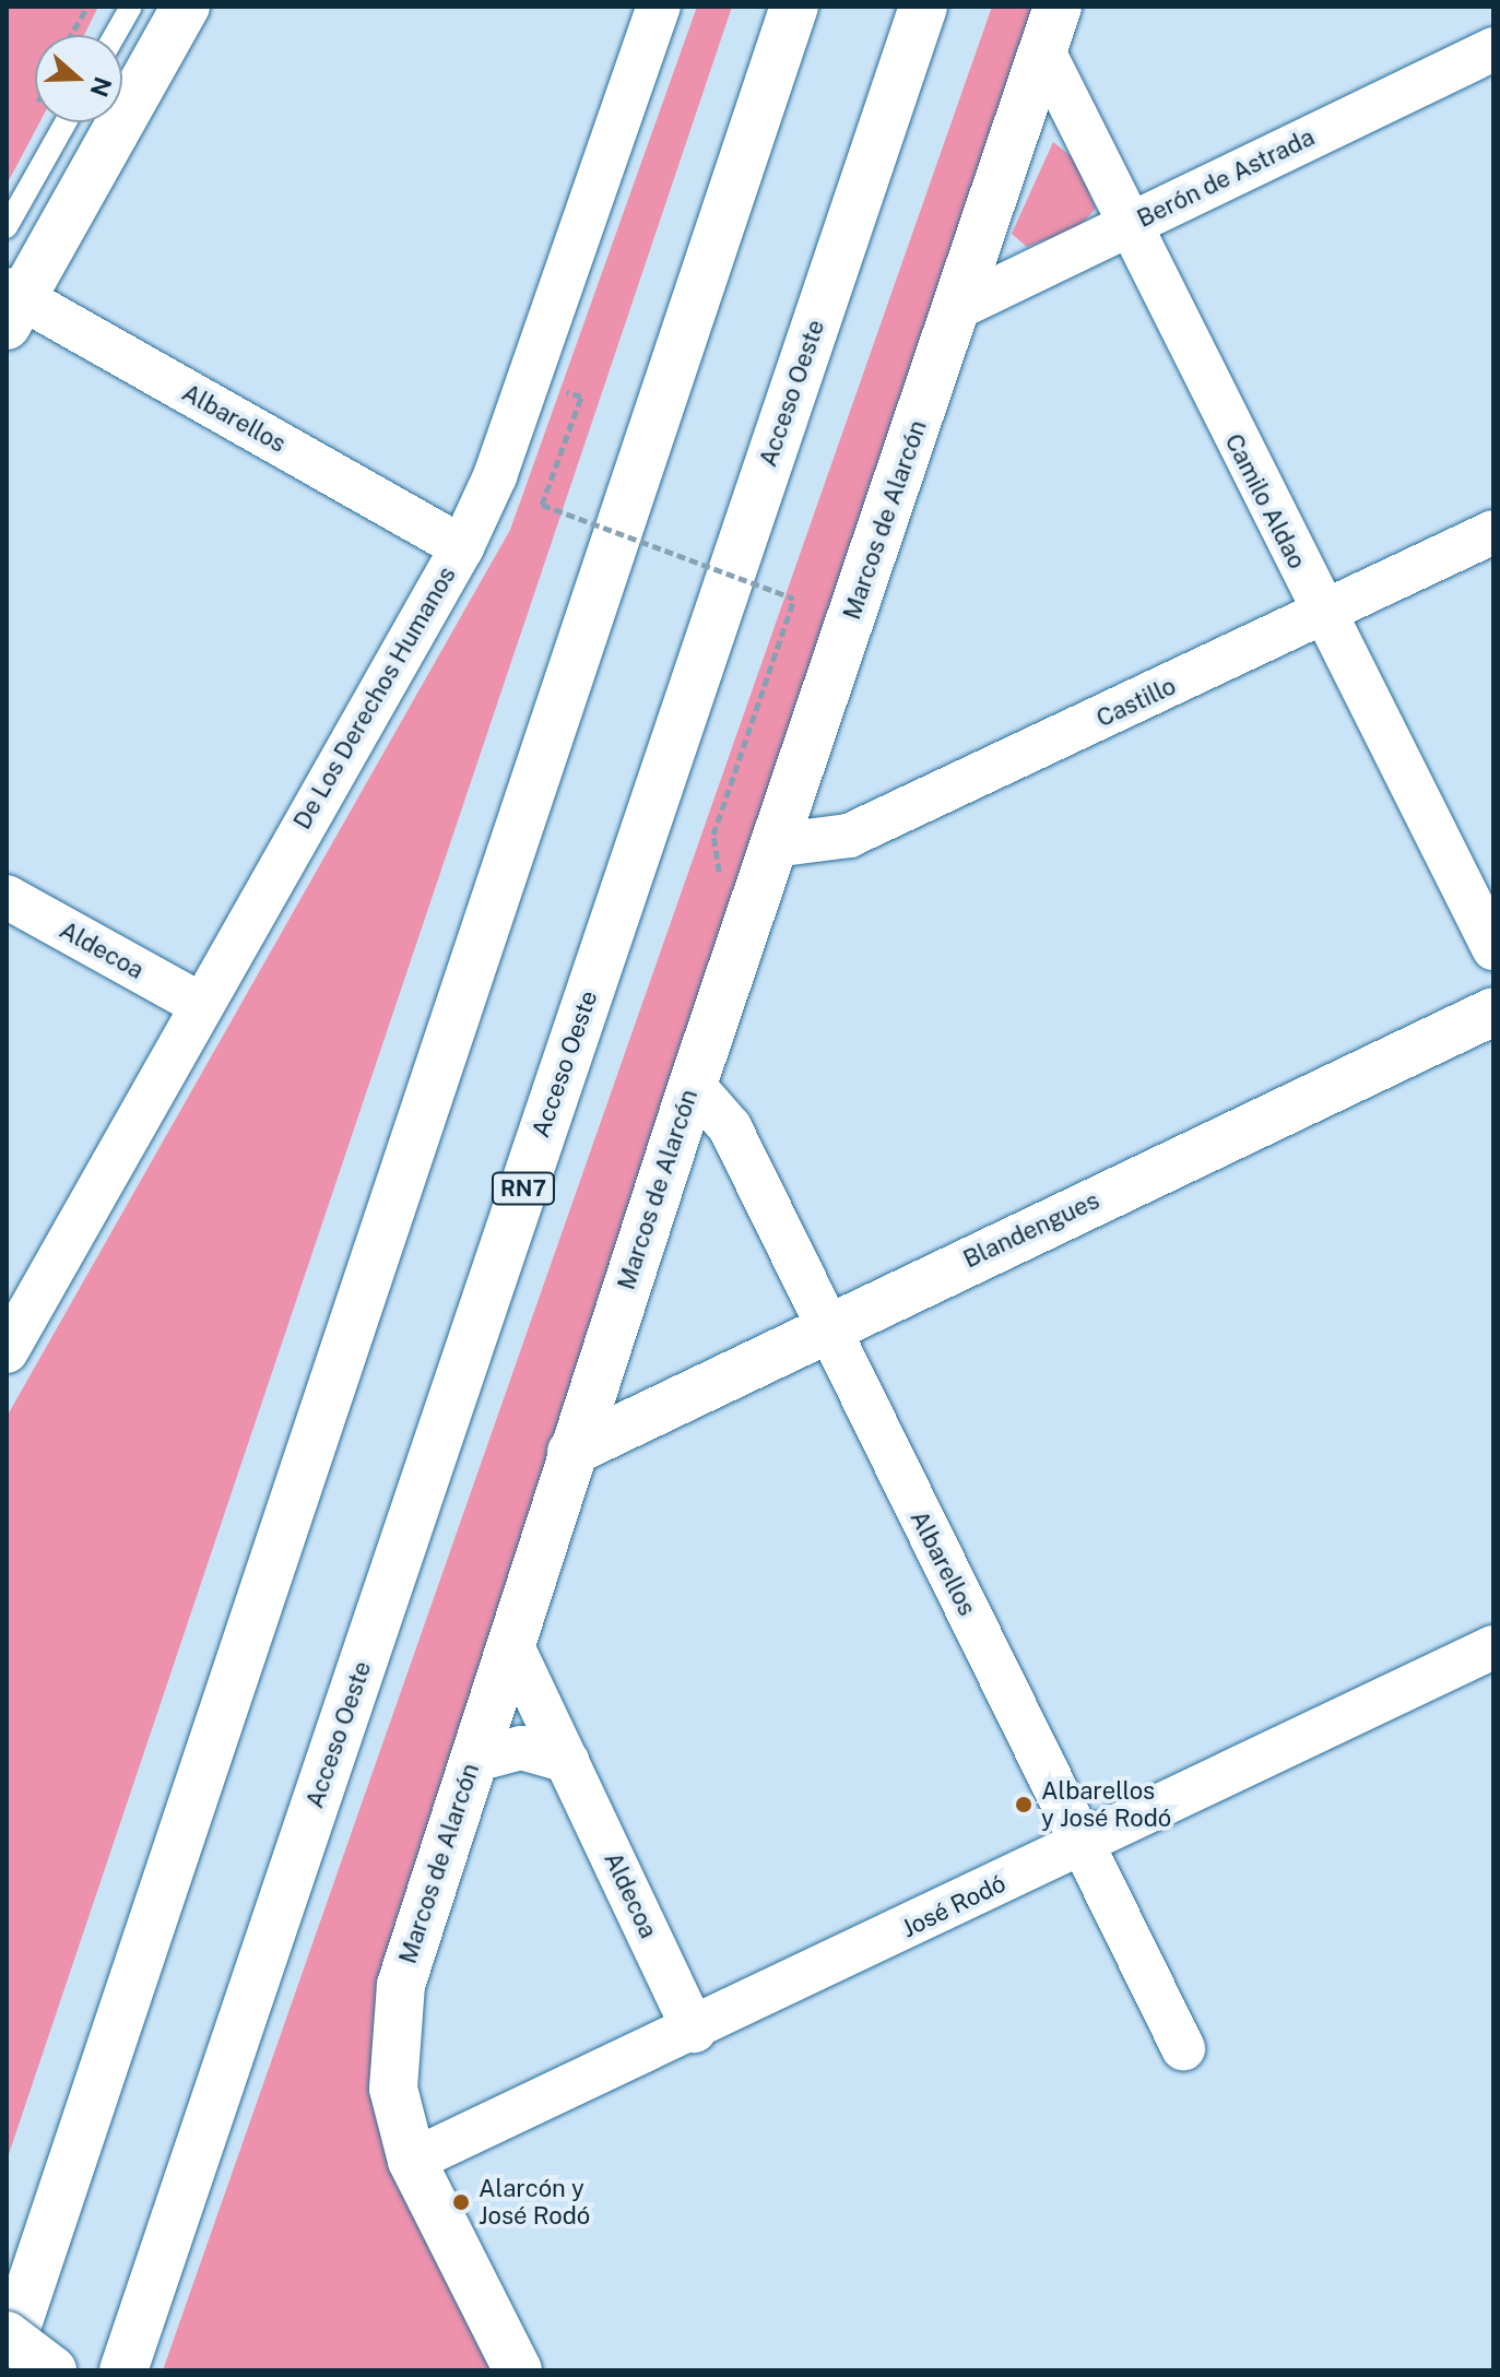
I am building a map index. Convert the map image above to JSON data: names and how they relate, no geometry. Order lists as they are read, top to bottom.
{
  "streets": {
    "main road": [
      "Acceso Oeste",
      "Marcos de Alarcón",
      "RN7",
      "Blandengues"
    ],
    "street": [
      "Berón de Astrada",
      "Albarellos",
      "Camilo Aldao",
      "De Los Derechos Humanos",
      "Castillo",
      "Aldecoa",
      "José Rodó"
    ]
  },
  "crossings": [
    ["Berón de Astrada", "Camilo Aldao"],
    ["Berón de Astrada", "Marcos de Alarcón"],
    ["Albarellos", "Marcos de Alarcón"],
    ["Albarellos", "De Los Derechos Humanos"],
    ["Albarellos", "Blandengues"],
    ["Albarellos", "José Rodó"],
    ["Camilo Aldao", "Marcos de Alarcón"],
    ["Camilo Aldao", "Castillo"],
    ["Marcos de Alarcón", "Castillo"],
    ["Marcos de Alarcón", "Aldecoa"],
    ["Marcos de Alarcón", "Blandengues"],
    ["Marcos de Alarcón", "José Rodó"],
    ["De Los Derechos Humanos", "Aldecoa"],
    ["Aldecoa", "José Rodó"]
  ],
  "places": ["Albarellos y José Rodó", "Alarcón y José Rodó"],
  "north": "right"
}
